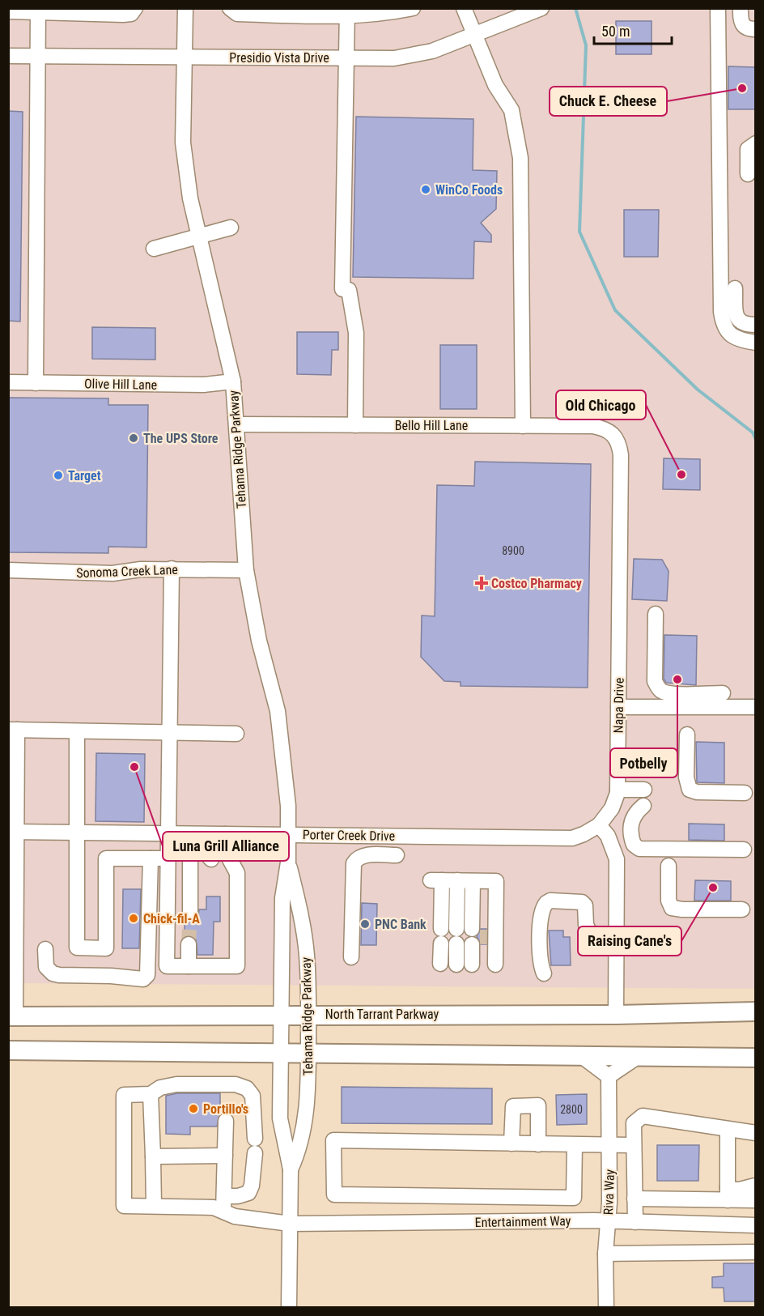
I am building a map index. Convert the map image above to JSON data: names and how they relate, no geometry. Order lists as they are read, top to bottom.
{
  "streets": {
    "main road": ["North Tarrant Parkway"],
    "street": [
      "Presidio Vista Drive",
      "Olive Hill Lane",
      "Bello Hill Lane",
      "Tehama Ridge Parkway",
      "Sonoma Creek Lane",
      "Napa Drive",
      "Porter Creek Drive",
      "Riva Way",
      "Entertainment Way"
    ]
  },
  "crossings": [
    ["Presidio Vista Drive", "Tehama Ridge Parkway"],
    ["Olive Hill Lane", "Tehama Ridge Parkway"],
    ["Bello Hill Lane", "Tehama Ridge Parkway"],
    ["Bello Hill Lane", "Napa Drive"],
    ["Tehama Ridge Parkway", "Sonoma Creek Lane"],
    ["Tehama Ridge Parkway", "Porter Creek Drive"],
    ["Tehama Ridge Parkway", "North Tarrant Parkway"],
    ["Tehama Ridge Parkway", "Entertainment Way"],
    ["Napa Drive", "Porter Creek Drive"],
    ["Riva Way", "Entertainment Way"]
  ],
  "places": {
    "other": [
      "Chuck E. Cheese",
      "WinCo Foods",
      "The UPS Store",
      "Old Chicago",
      "Target",
      "Potbelly",
      "Luna Grill Alliance",
      "Raising Cane's",
      "Chick-fil-A",
      "PNC Bank",
      "Portillo's"
    ],
    "health": ["Costco Pharmacy"]
  },
  "house_numbers": ["8900", "2800"],
  "scale_bar": "50 m"
}
